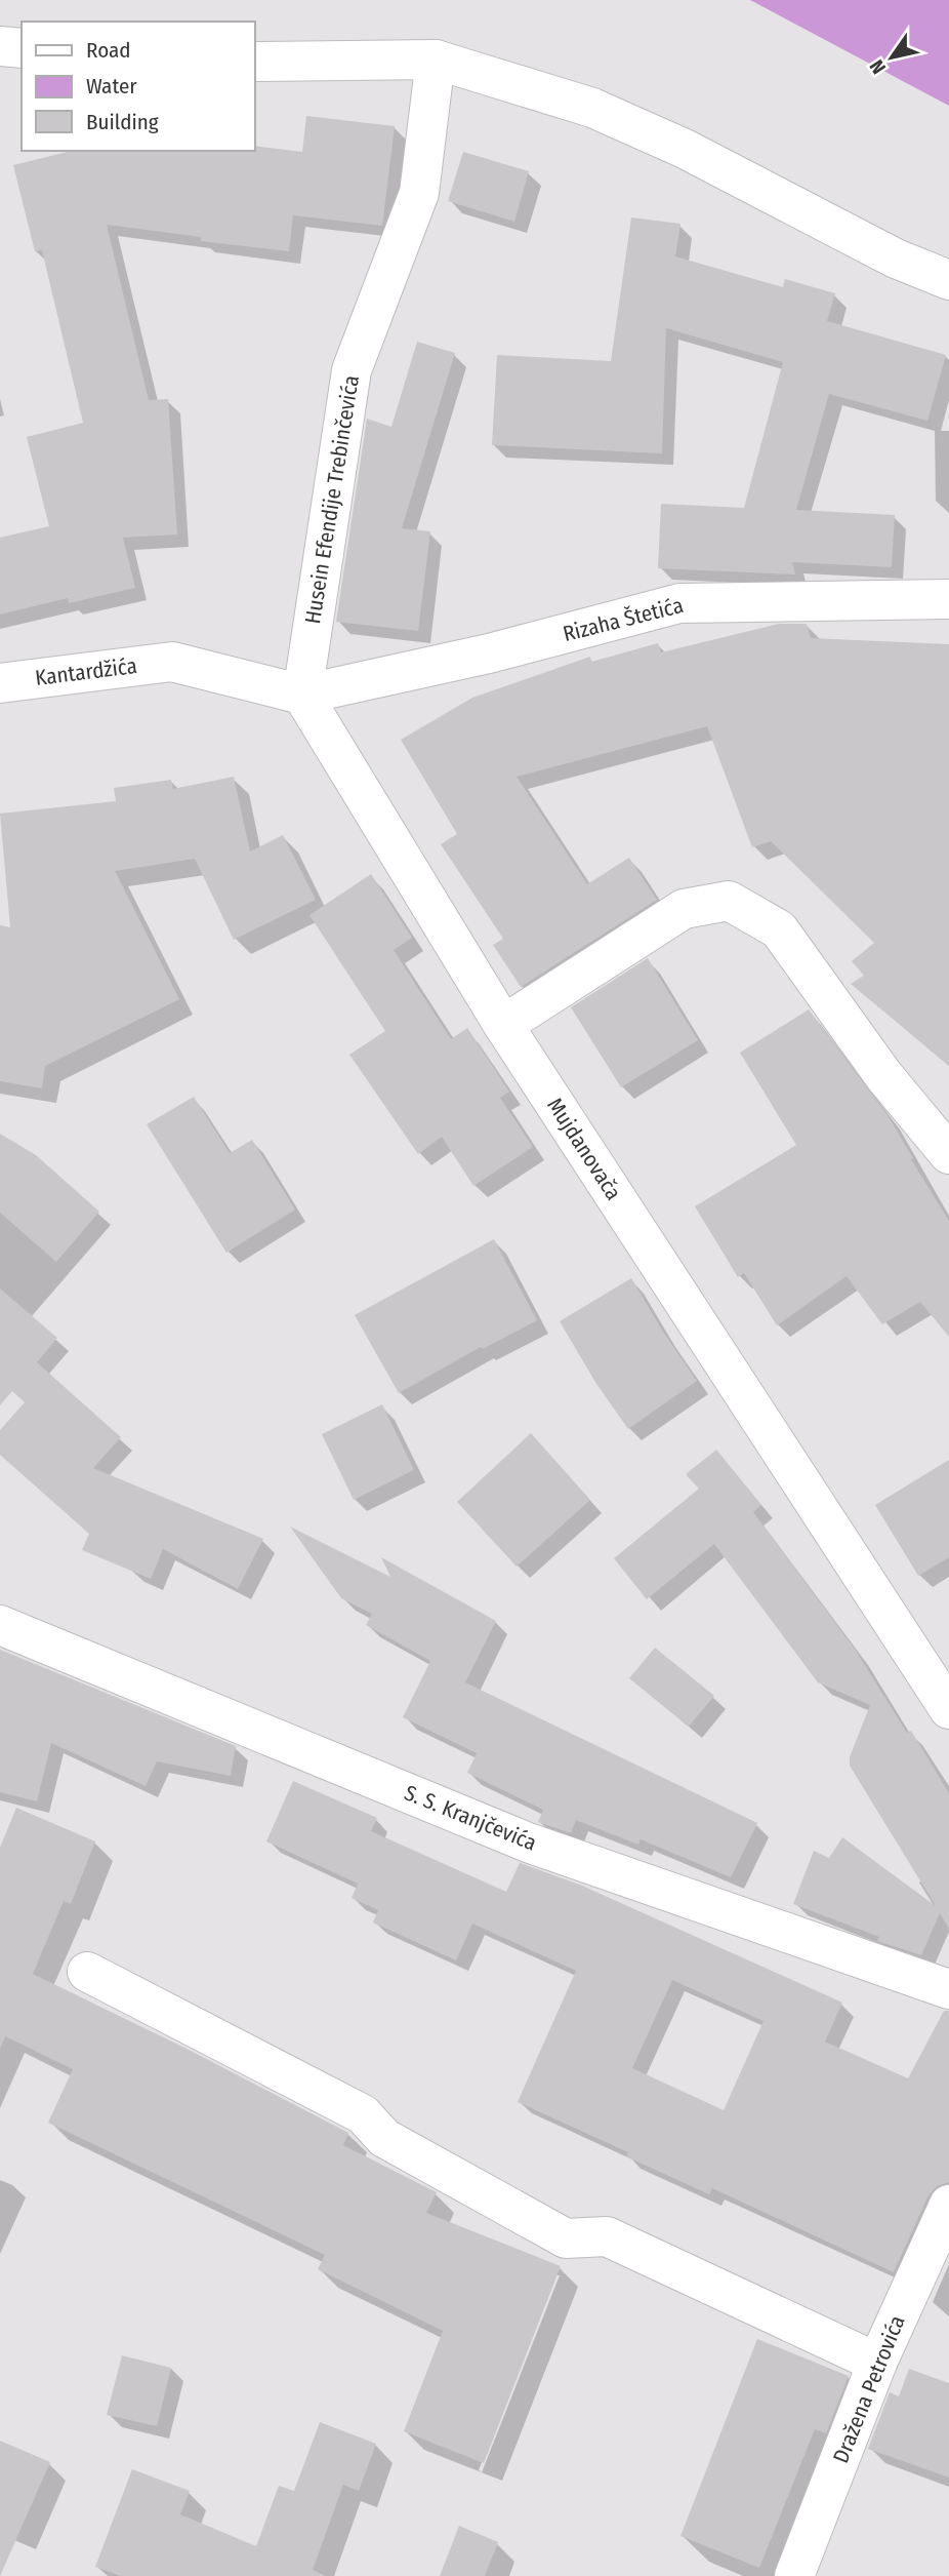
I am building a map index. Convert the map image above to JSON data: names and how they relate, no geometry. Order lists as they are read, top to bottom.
{
  "streets": {
    "street": [
      "Husein Efendije Trebinčevića",
      "Rizaha Štetića",
      "Kantardžića",
      "Mujdanovača",
      "S. S. Kranjčevića",
      "Dražena Petrovića"
    ]
  },
  "crossings": [
    ["Husein Efendije Trebinčevića", "Rizaha Štetića"],
    ["Husein Efendije Trebinčevića", "Kantardžića"],
    ["Husein Efendije Trebinčevića", "Mujdanovača"],
    ["Rizaha Štetića", "Kantardžića"],
    ["Rizaha Štetića", "Mujdanovača"],
    ["Kantardžića", "Mujdanovača"]
  ],
  "legend": ["Road", "Water", "Building"],
  "north": "bottom left"
}
